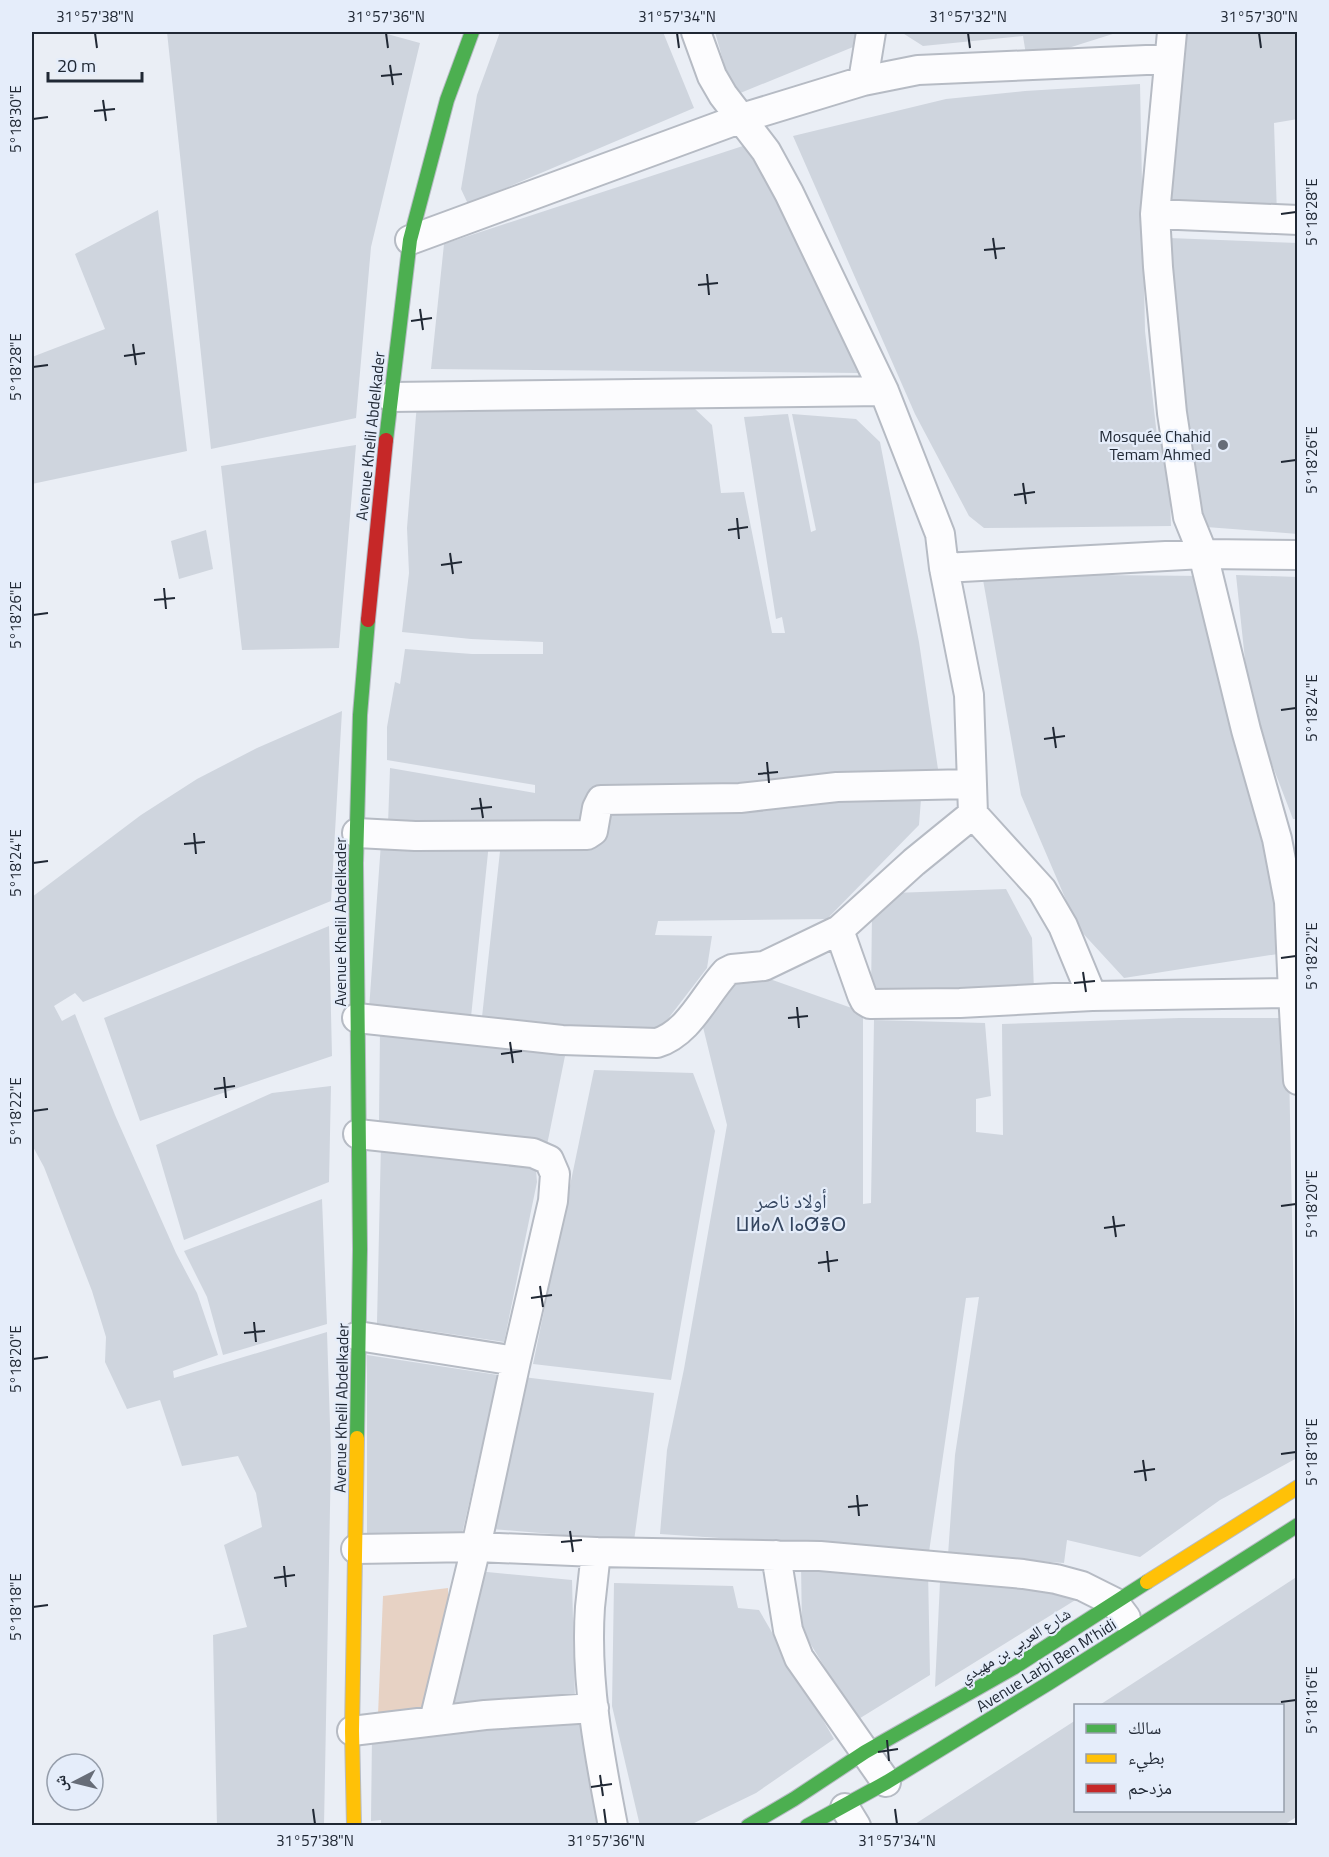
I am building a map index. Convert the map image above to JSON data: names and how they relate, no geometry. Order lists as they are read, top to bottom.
{
  "streets": {
    "street": ["Avenue Khelil Abdelkader", "شارع العربي بن مهيدي", "Avenue Larbi Ben M'hidi"]
  },
  "districts": ["أولاد ناصر ⵡⵍⴰⴷ ⵏⴰⵚⴻⵔ"],
  "places": ["Mosquée Chahid Temam Ahmed"],
  "legend": ["سالك", "بطيء", "مزدحم"],
  "scale_bar": "20 m",
  "north": "left",
  "coordinates": [
    "31°57'38\"N",
    "31°57'36\"N",
    "31°57'34\"N",
    "31°57'32\"N",
    "31°57'30\"N",
    "5°18'30\"E",
    "5°18'28\"E",
    "5°18'26\"E",
    "5°18'24\"E",
    "5°18'22\"E",
    "5°18'20\"E",
    "5°18'18\"E",
    "5°18'16\"E"
  ]
}
